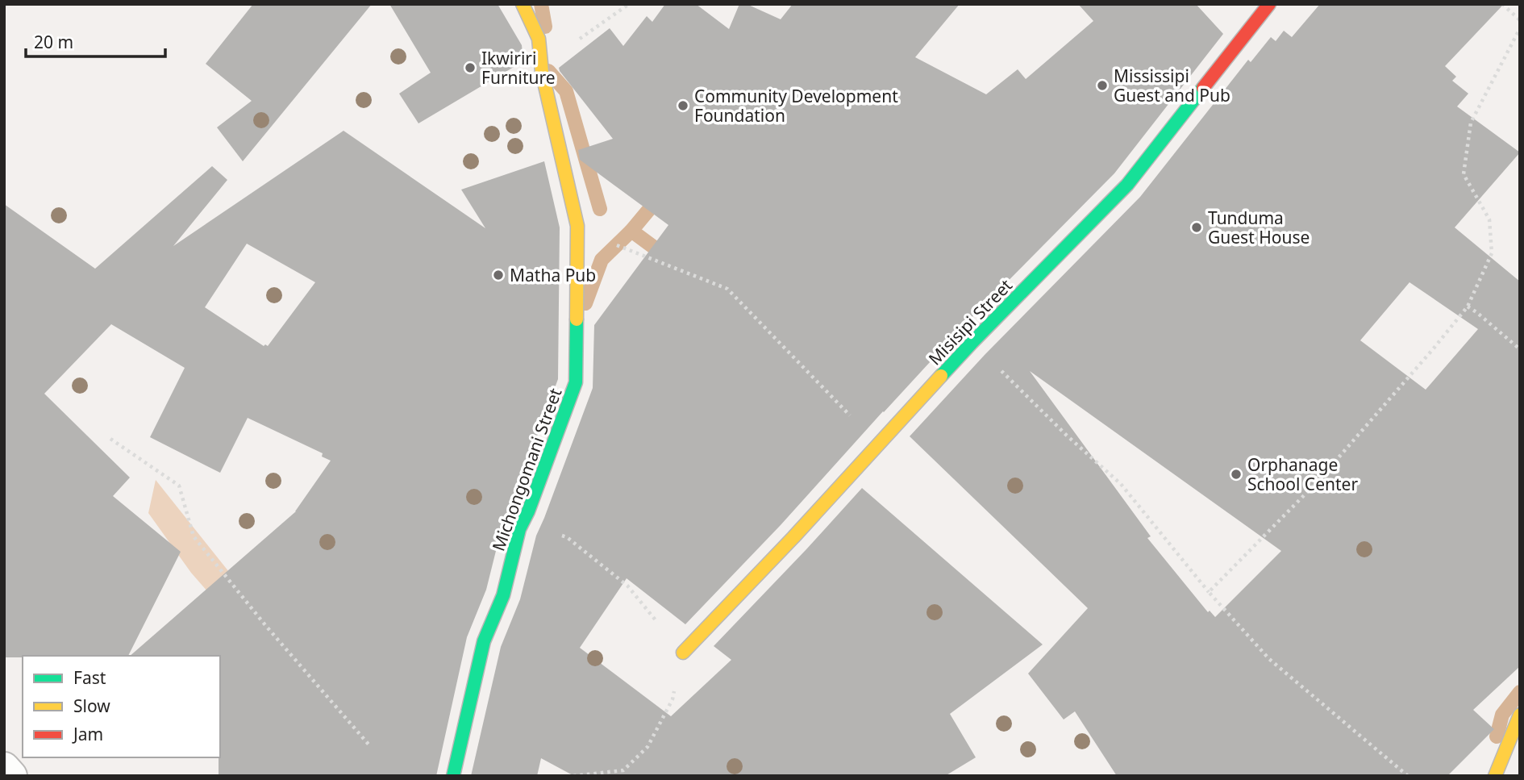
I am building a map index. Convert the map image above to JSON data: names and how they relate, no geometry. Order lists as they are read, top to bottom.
{
  "streets": {
    "street": ["Misisipi Street", "Michongomani Street"]
  },
  "places": [
    "Ikwiriri Furniture",
    "Mississipi Guest and Pub",
    "Community Development Foundation",
    "Tunduma Guest House",
    "Matha Pub",
    "Orphanage School Center"
  ],
  "legend": ["Fast", "Slow", "Jam"],
  "scale_bar": "20 m"
}
